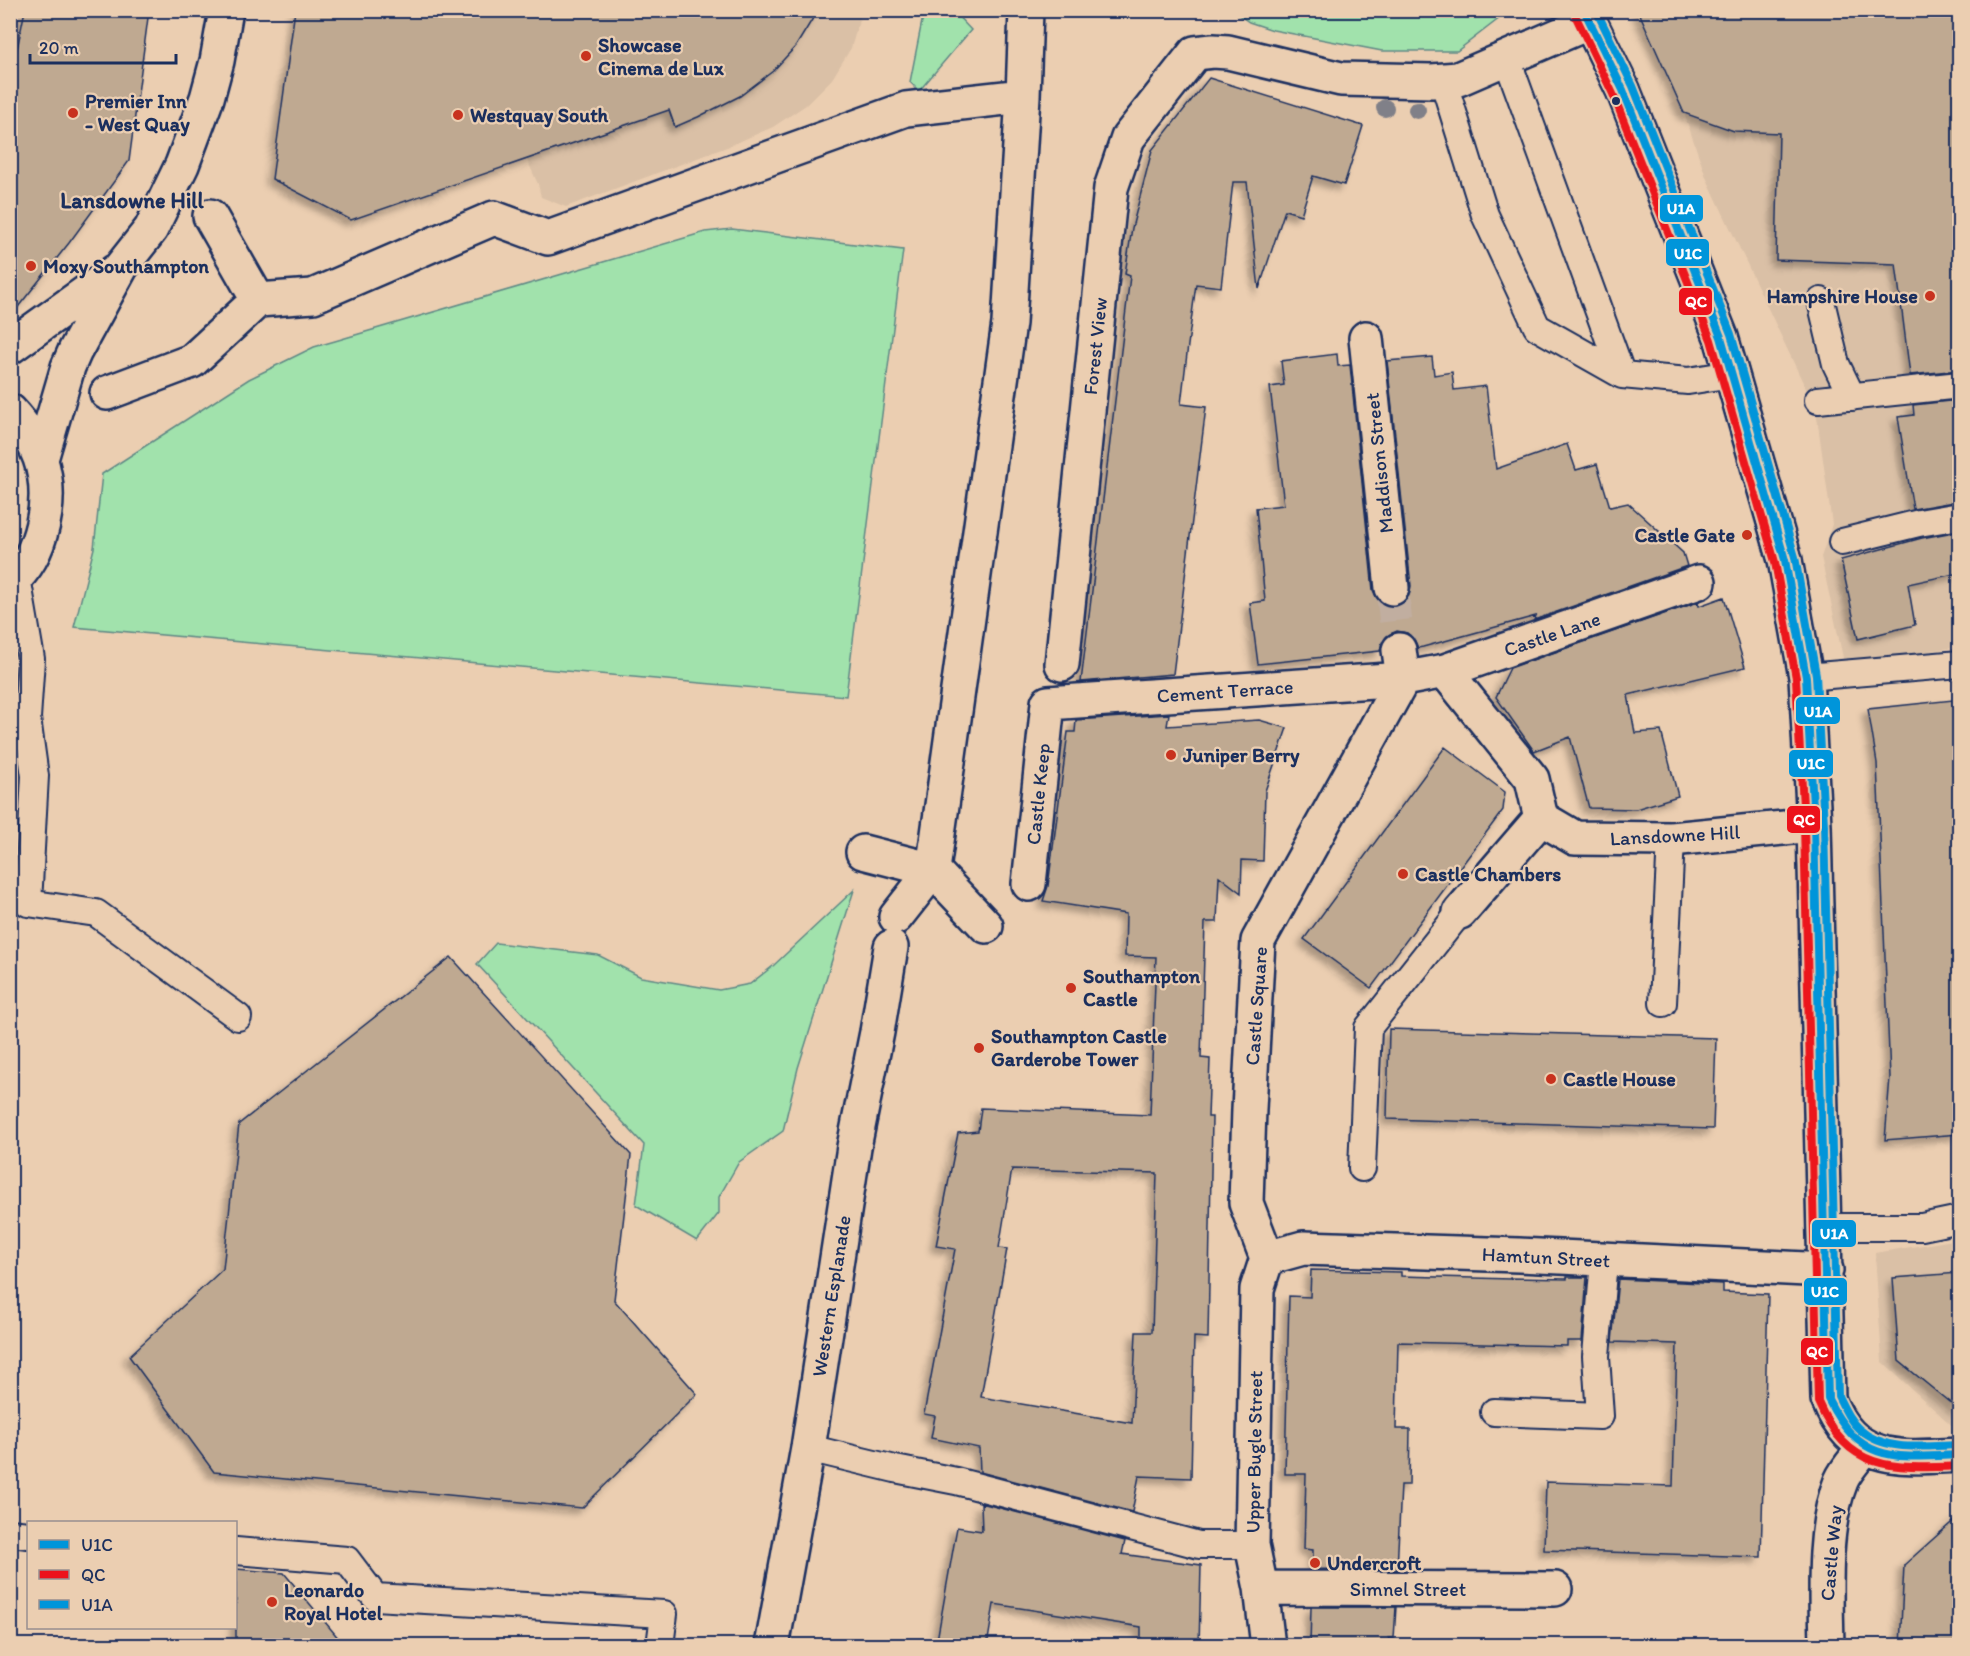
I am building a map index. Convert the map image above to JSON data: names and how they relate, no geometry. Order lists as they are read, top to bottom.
{
  "streets": {
    "street": [
      "Forest View",
      "Maddison Street",
      "Castle Lane",
      "Cement Terrace",
      "Castle Keep",
      "Lansdowne Hill",
      "Castle Square",
      "Hamtun Street",
      "Western Esplanade",
      "Upper Bugle Street",
      "Castle Way",
      "Simnel Street"
    ]
  },
  "crossings": [
    ["Castle Lane", "Cement Terrace"],
    ["Castle Lane", "Castle Square"],
    ["Cement Terrace", "Castle Keep"],
    ["Cement Terrace", "Castle Square"],
    ["Castle Square", "Hamtun Street"],
    ["Castle Square", "Upper Bugle Street"],
    ["Hamtun Street", "Upper Bugle Street"],
    ["Upper Bugle Street", "Simnel Street"]
  ],
  "districts": ["Lansdowne Hill"],
  "places": [
    "Showcase Cinema de Lux",
    "Premier Inn - West Quay",
    "Westquay South",
    "Moxy Southampton",
    "Hampshire House",
    "Castle Gate",
    "Juniper Berry",
    "Castle Chambers",
    "Southampton Castle",
    "Southampton Castle Garderobe Tower",
    "Castle House",
    "Undercroft",
    "Leonardo Royal Hotel"
  ],
  "lines": ["transit line U1C", "transit line U1A", "transit line QC"],
  "legend": ["U1C", "QC", "U1A"],
  "scale_bar": "20 m"
}
